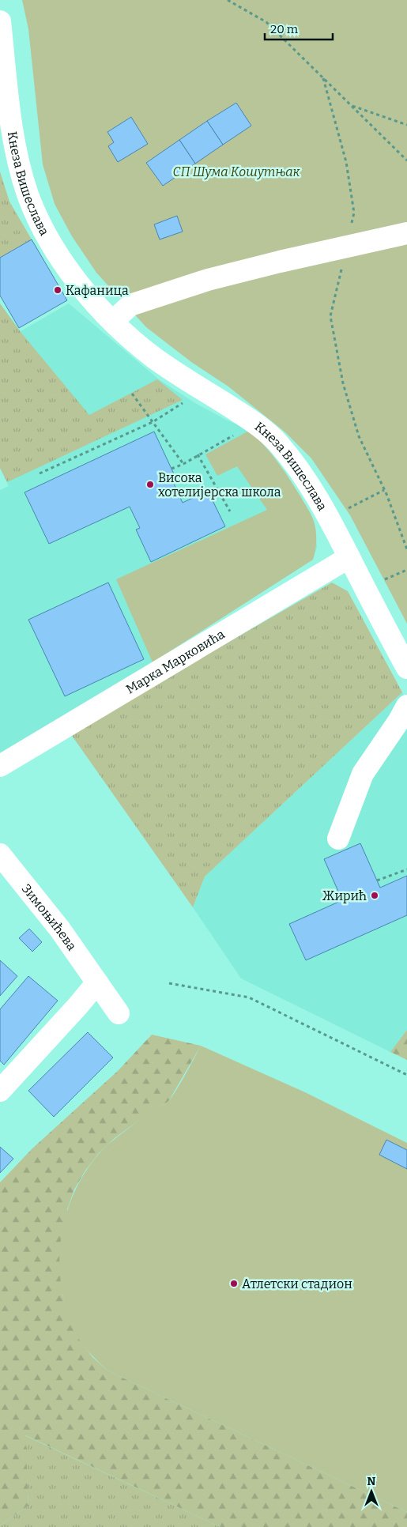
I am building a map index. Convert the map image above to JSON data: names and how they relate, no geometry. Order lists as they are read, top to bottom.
{
  "streets": {
    "street": ["Кнеза Вишеслава", "Марка Марковића", "Зимоњићева"]
  },
  "crossings": [
    ["Кнеза Вишеслава", "Марка Марковића"]
  ],
  "parks": ["СП Шума Кошутњак"],
  "places": [
    "Кафаница",
    "Висока хотелијерска школа",
    "Жирић",
    "Атлетски стадион"
  ],
  "scale_bar": "20 m",
  "north": "top"
}
